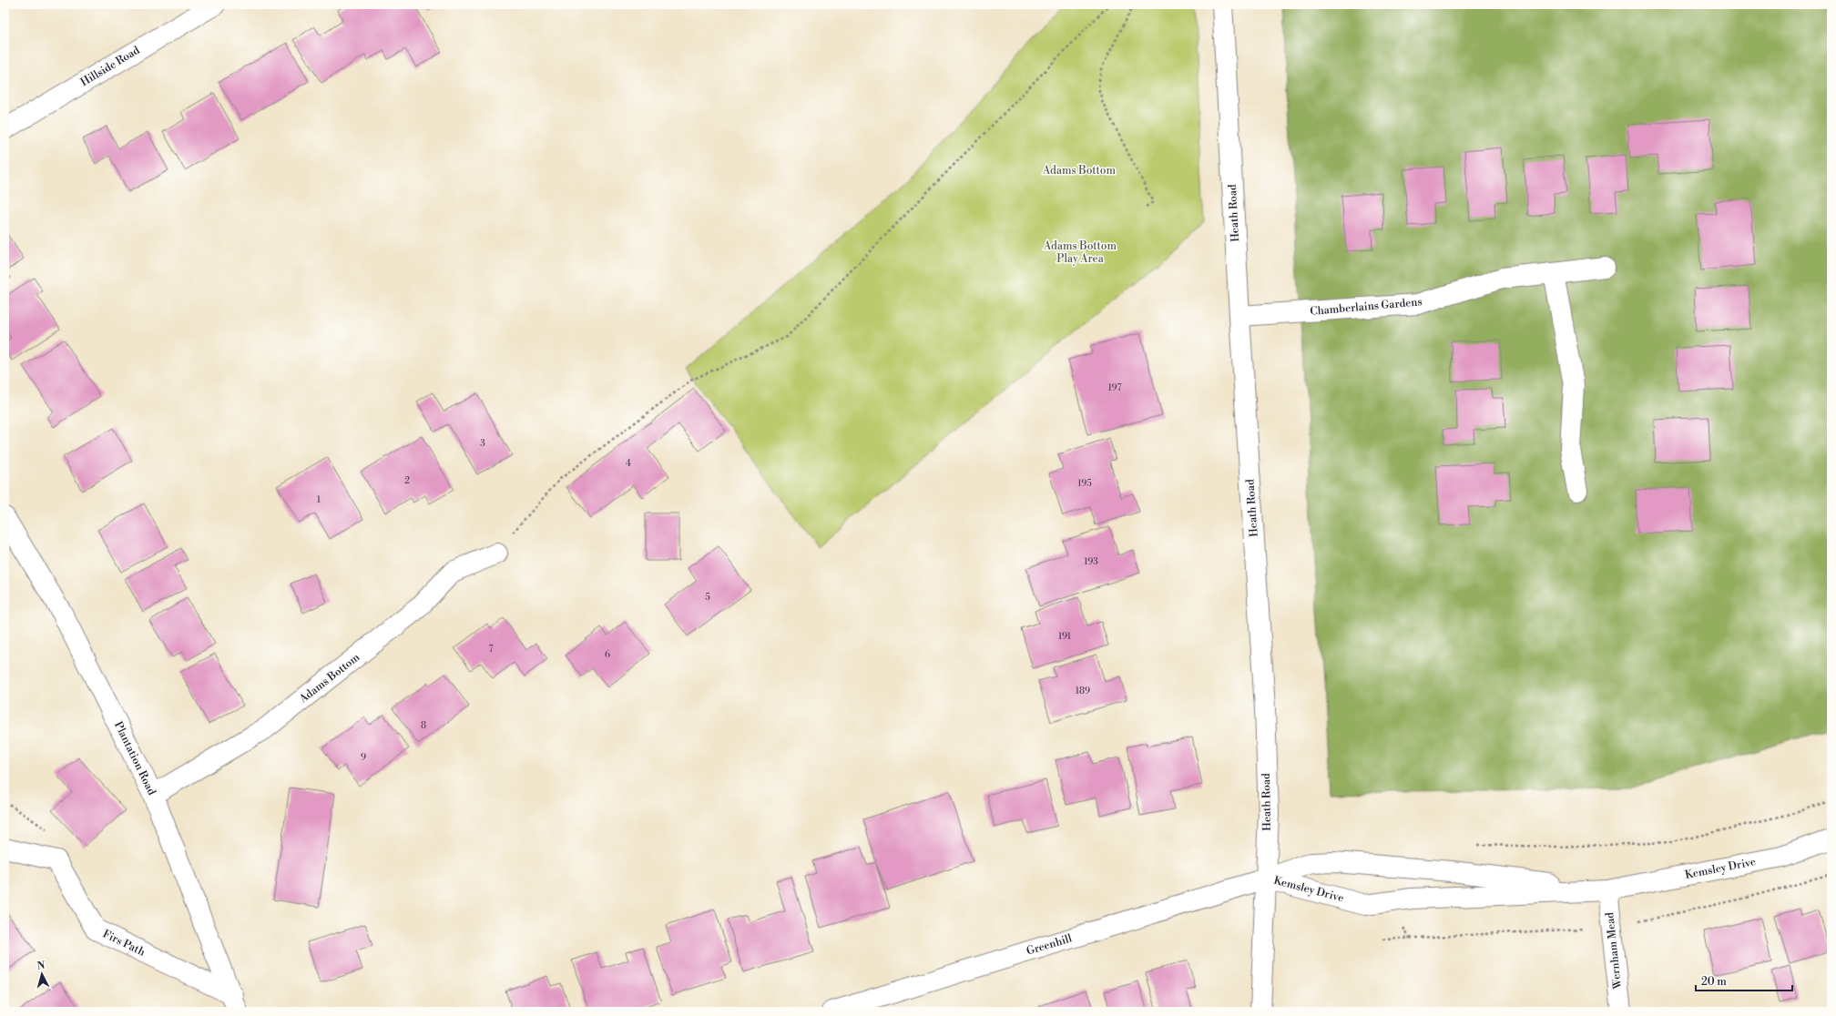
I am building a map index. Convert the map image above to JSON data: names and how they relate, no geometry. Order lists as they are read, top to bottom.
{
  "streets": {
    "street": [
      "Hillside Road",
      "Heath Road",
      "Chamberlains Gardens",
      "Adams Bottom",
      "Plantation Road",
      "Kemsley Drive",
      "Firs Path",
      "Greenhill",
      "Wernham Mead"
    ]
  },
  "crossings": [
    ["Heath Road", "Chamberlains Gardens"],
    ["Heath Road", "Kemsley Drive"],
    ["Heath Road", "Greenhill"],
    ["Adams Bottom", "Plantation Road"],
    ["Plantation Road", "Firs Path"],
    ["Kemsley Drive", "Greenhill"],
    ["Kemsley Drive", "Wernham Mead"]
  ],
  "parks": ["Adams Bottom", "Adams Bottom Play Area"],
  "house_numbers": [
    "197",
    "3",
    "4",
    "2",
    "195",
    "1",
    "193",
    "5",
    "191",
    "7",
    "6",
    "189",
    "8",
    "9"
  ],
  "scale_bar": "20 m",
  "north": "top"
}
